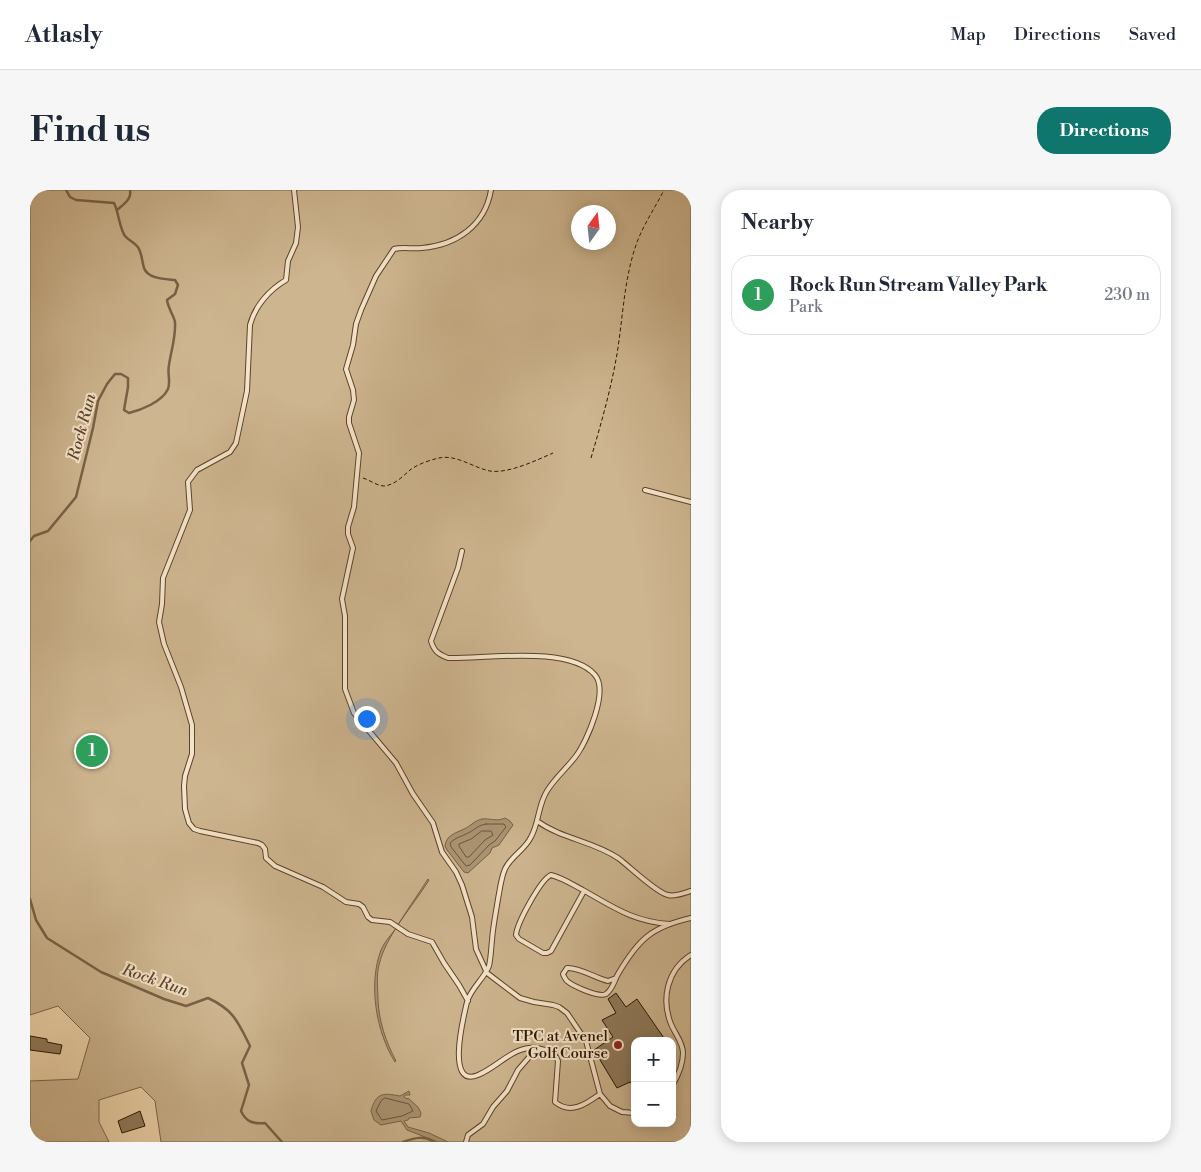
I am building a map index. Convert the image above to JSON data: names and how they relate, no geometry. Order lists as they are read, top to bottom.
{
  "water": ["Rock Run"],
  "places": ["TPC at Avenel Golf Course"],
  "north": "top",
  "page": {
    "header": "Atlasly",
    "nav": ["Map", "Directions", "Saved"],
    "buttons": "Directions",
    "title": "Find us",
    "heading": "Nearby",
    "list": [
      {
        "mark": "1",
        "name": "Rock Run Stream Valley Park",
        "note": "Park",
        "value": "230 m"
      }
    ],
    "pins": "1",
    "map_buttons": ["+", "−"]
  }
}
